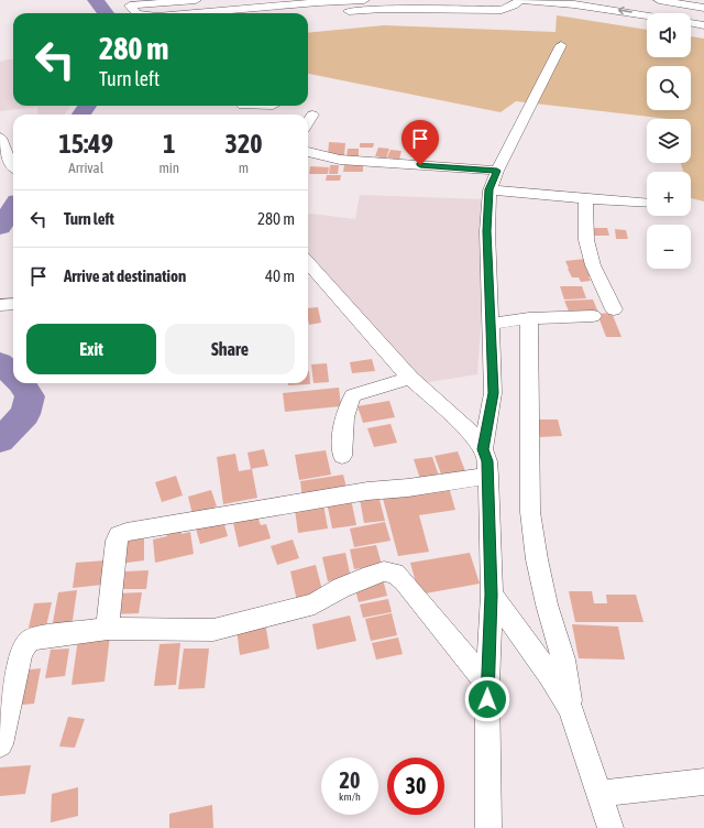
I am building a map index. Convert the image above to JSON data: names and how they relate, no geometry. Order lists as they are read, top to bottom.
{
  "page": {
    "map_buttons": ["+", "−"],
    "turn": ["280 m", "Turn left"],
    "eta": [
      "15:49",
      "Arrival",
      "1",
      "min",
      "320",
      "m"
    ],
    "list": [
      {
        "name": "Turn left",
        "value": "280 m"
      },
      {
        "name": "Arrive at destination",
        "value": "40 m"
      }
    ],
    "buttons": ["Exit", "Share"],
    "speed": "20 km/h",
    "limit": "30"
  }
}
